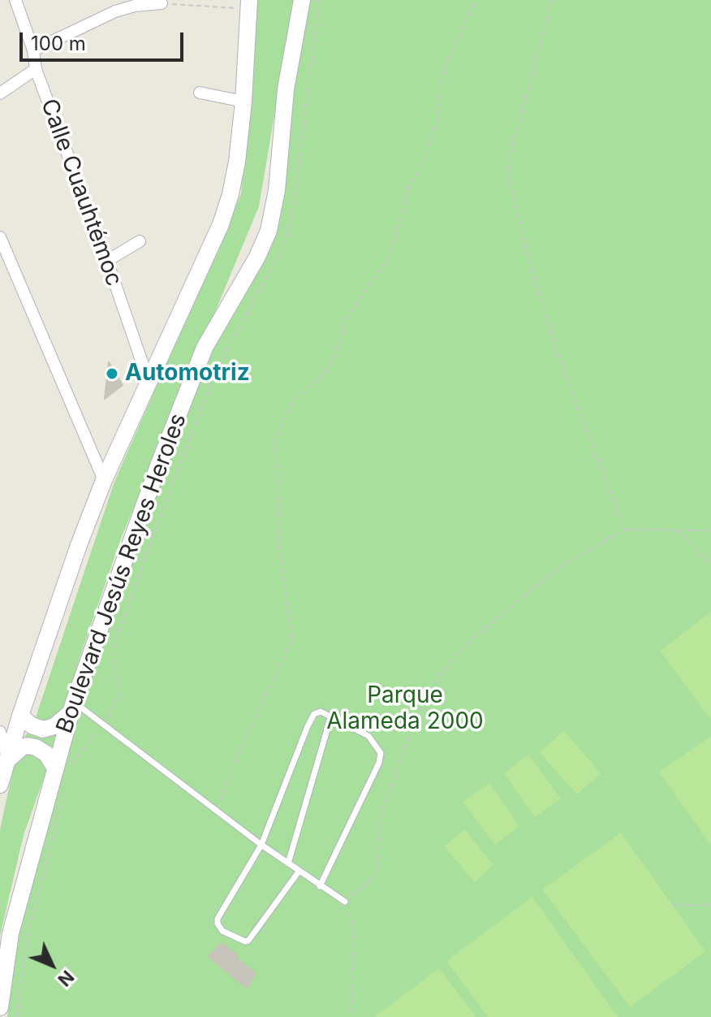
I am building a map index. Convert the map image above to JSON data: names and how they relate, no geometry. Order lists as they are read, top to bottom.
{
  "streets": {
    "main road": ["Boulevard Jesús Reyes Heroles"],
    "street": ["Calle Cuauhtémoc"]
  },
  "crossings": [
    ["Calle Cuauhtémoc", "Boulevard Jesús Reyes Heroles"]
  ],
  "parks": ["Parque Alameda 2000"],
  "places": ["Automotriz"],
  "scale_bar": "100 m",
  "north": "bottom right"
}
